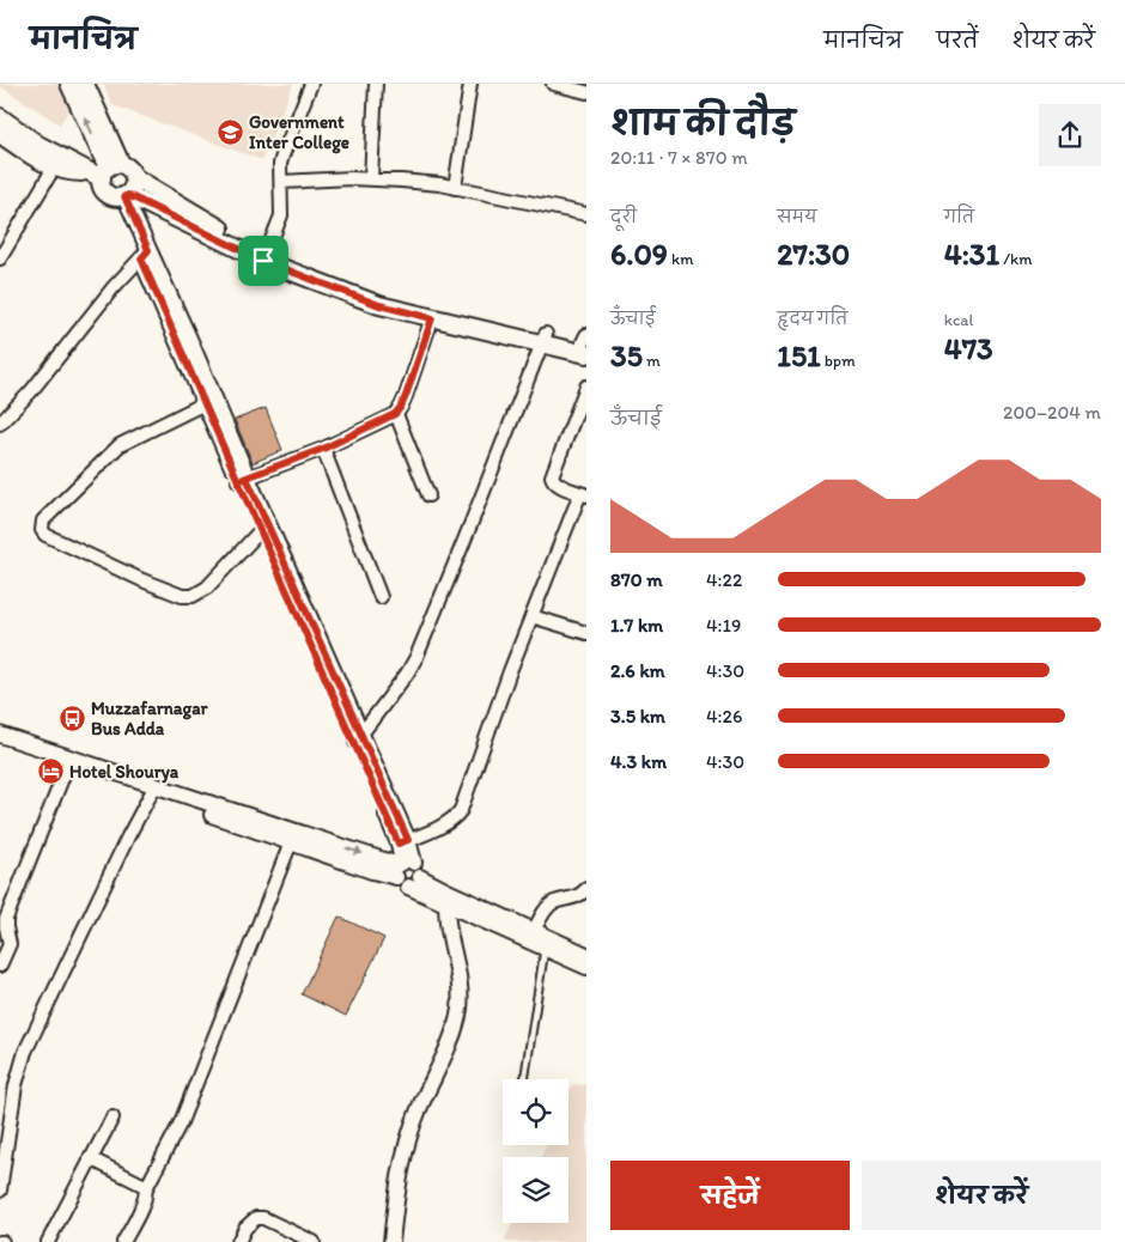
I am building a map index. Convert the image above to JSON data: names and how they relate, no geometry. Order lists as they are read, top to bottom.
{
  "places": {
    "school or university": ["Government Inter College"],
    "bus stop": ["Muzzafarnagar Bus Adda"],
    "hotel": ["Hotel Shourya"]
  },
  "page": {
    "header": "मानचित्र",
    "nav": ["मानचित्र", "परतें", "शेयर करें"],
    "heading": ["शाम की दौड़", "20:11 · 7 × 870 m"],
    "stats": [
      ["दूरी", "6.09 km"],
      ["समय", "27:30"],
      ["गति", "4:31 /km"],
      ["ऊँचाई", "35 m"],
      ["हृदय गति", "151 bpm"],
      ["kcal", "473"]
    ],
    "chart": ["ऊँचाई", "200–204 m"],
    "list": [
      {
        "name": "870 m",
        "note": "4:22"
      },
      {
        "name": "1.7 km",
        "note": "4:19"
      },
      {
        "name": "2.6 km",
        "note": "4:30"
      },
      {
        "name": "3.5 km",
        "note": "4:26"
      },
      {
        "name": "4.3 km",
        "note": "4:30"
      }
    ],
    "buttons": ["सहेजें", "शेयर करें"]
  }
}
